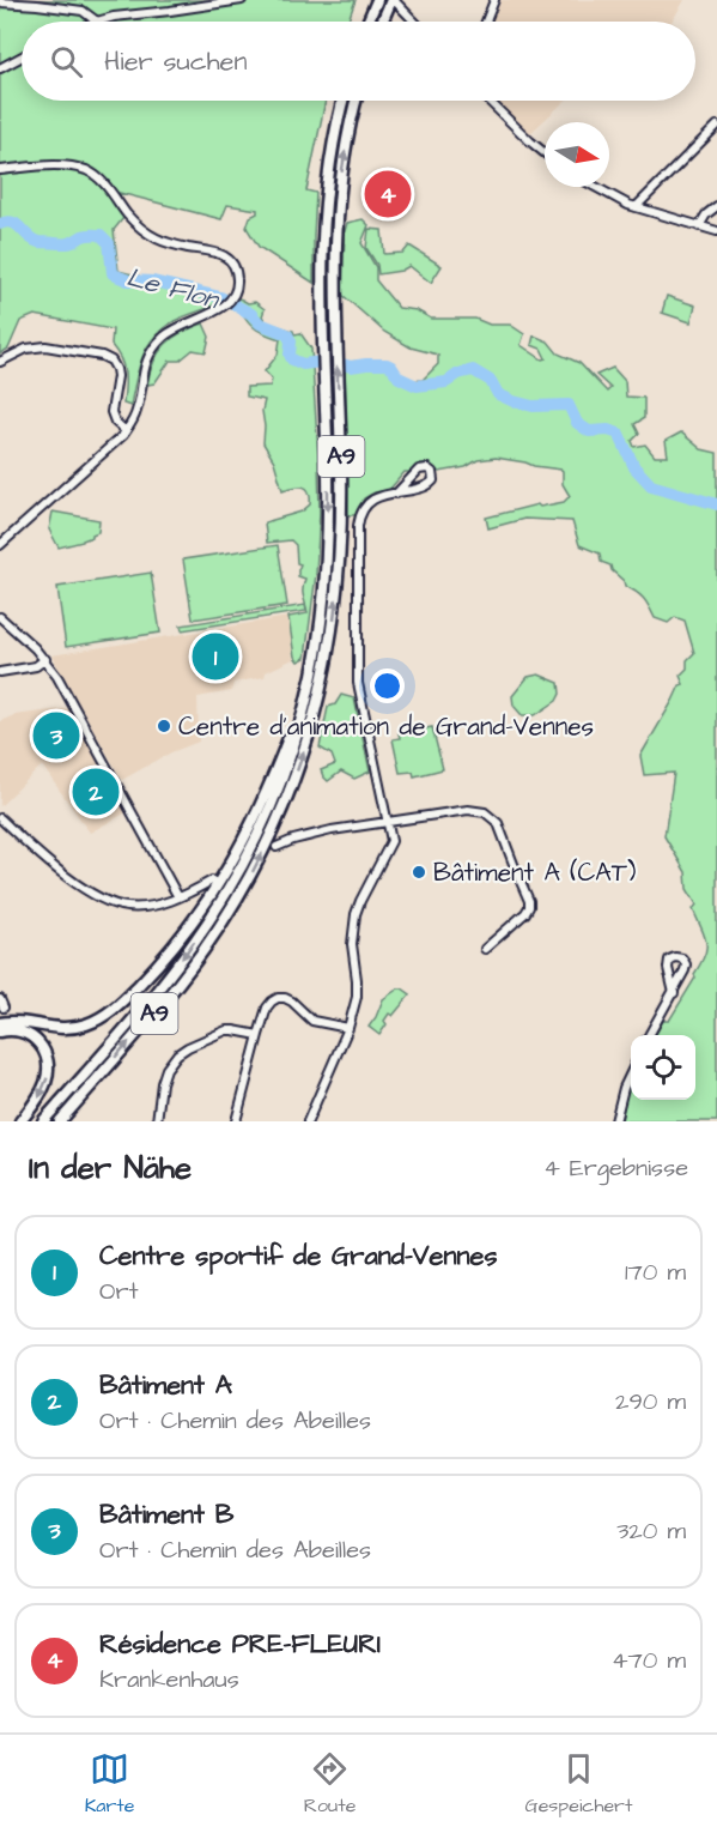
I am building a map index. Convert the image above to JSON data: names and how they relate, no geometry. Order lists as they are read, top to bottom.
{
  "streets": {
    "highway": ["A9"]
  },
  "water": ["Le Flon"],
  "places": ["Centre d'animation de Grand-Vennes", "Bâtiment A (CAT)"],
  "north": "right",
  "page": {
    "search": "Hier suchen",
    "pins": [
      "4",
      "1",
      "3",
      "2"
    ],
    "heading": ["In der Nähe", "4 Ergebnisse"],
    "list": [
      {
        "mark": "1",
        "name": "Centre sportif de Grand-Vennes",
        "note": "Ort",
        "value": "170 m"
      },
      {
        "mark": "2",
        "name": "Bâtiment A",
        "note": "Ort · Chemin des Abeilles",
        "value": "290 m"
      },
      {
        "mark": "3",
        "name": "Bâtiment B",
        "note": "Ort · Chemin des Abeilles",
        "value": "320 m"
      },
      {
        "mark": "4",
        "name": "Résidence PRE-FLEURI",
        "note": "Krankenhaus",
        "value": "470 m"
      }
    ],
    "nav": ["Karte", "Route", "Gespeichert"]
  }
}
